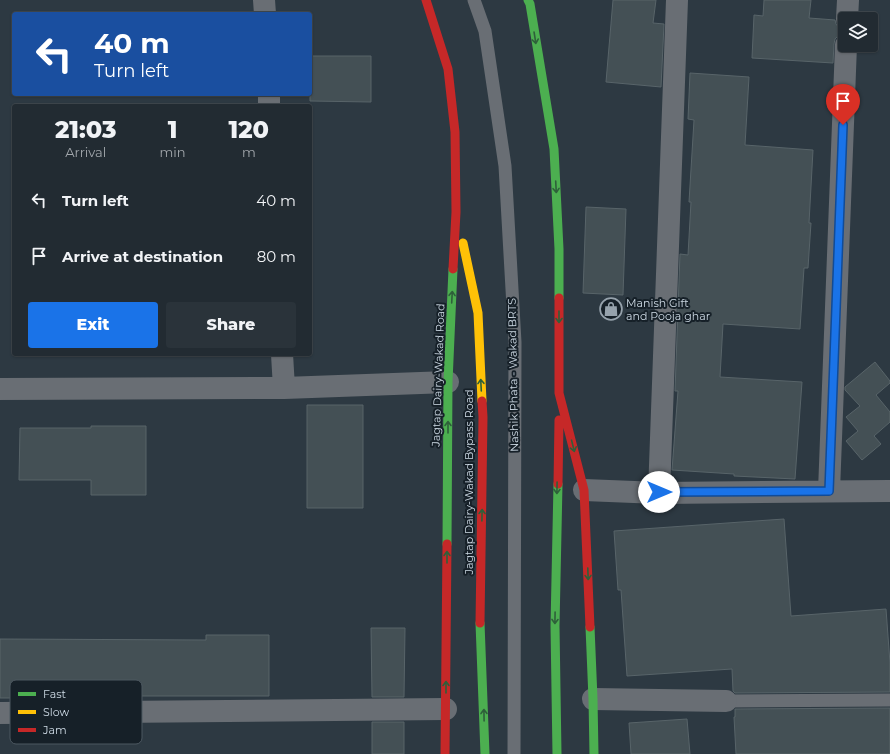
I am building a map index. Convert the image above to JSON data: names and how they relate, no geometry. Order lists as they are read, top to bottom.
{
  "streets": {
    "main road": ["Jagtap Dairy-Wakad Road", "Jagtap Dairy-Wakad Bypass Road"],
    "lane": ["Nashik Phata - Wakad BRTS"]
  },
  "crossings": [
    ["Jagtap Dairy-Wakad Road", "Jagtap Dairy-Wakad Bypass Road"]
  ],
  "one_way": ["Jagtap Dairy-Wakad Road"],
  "places": {
    "shop": ["Manish Gift and Pooja ghar"]
  },
  "legend": ["Fast", "Slow", "Jam"],
  "page": {
    "turn": ["40 m", "Turn left"],
    "eta": [
      "21:03",
      "Arrival",
      "1",
      "min",
      "120",
      "m"
    ],
    "list": [
      {
        "name": "Turn left",
        "value": "40 m"
      },
      {
        "name": "Arrive at destination",
        "value": "80 m"
      }
    ],
    "buttons": ["Exit", "Share"]
  }
}
